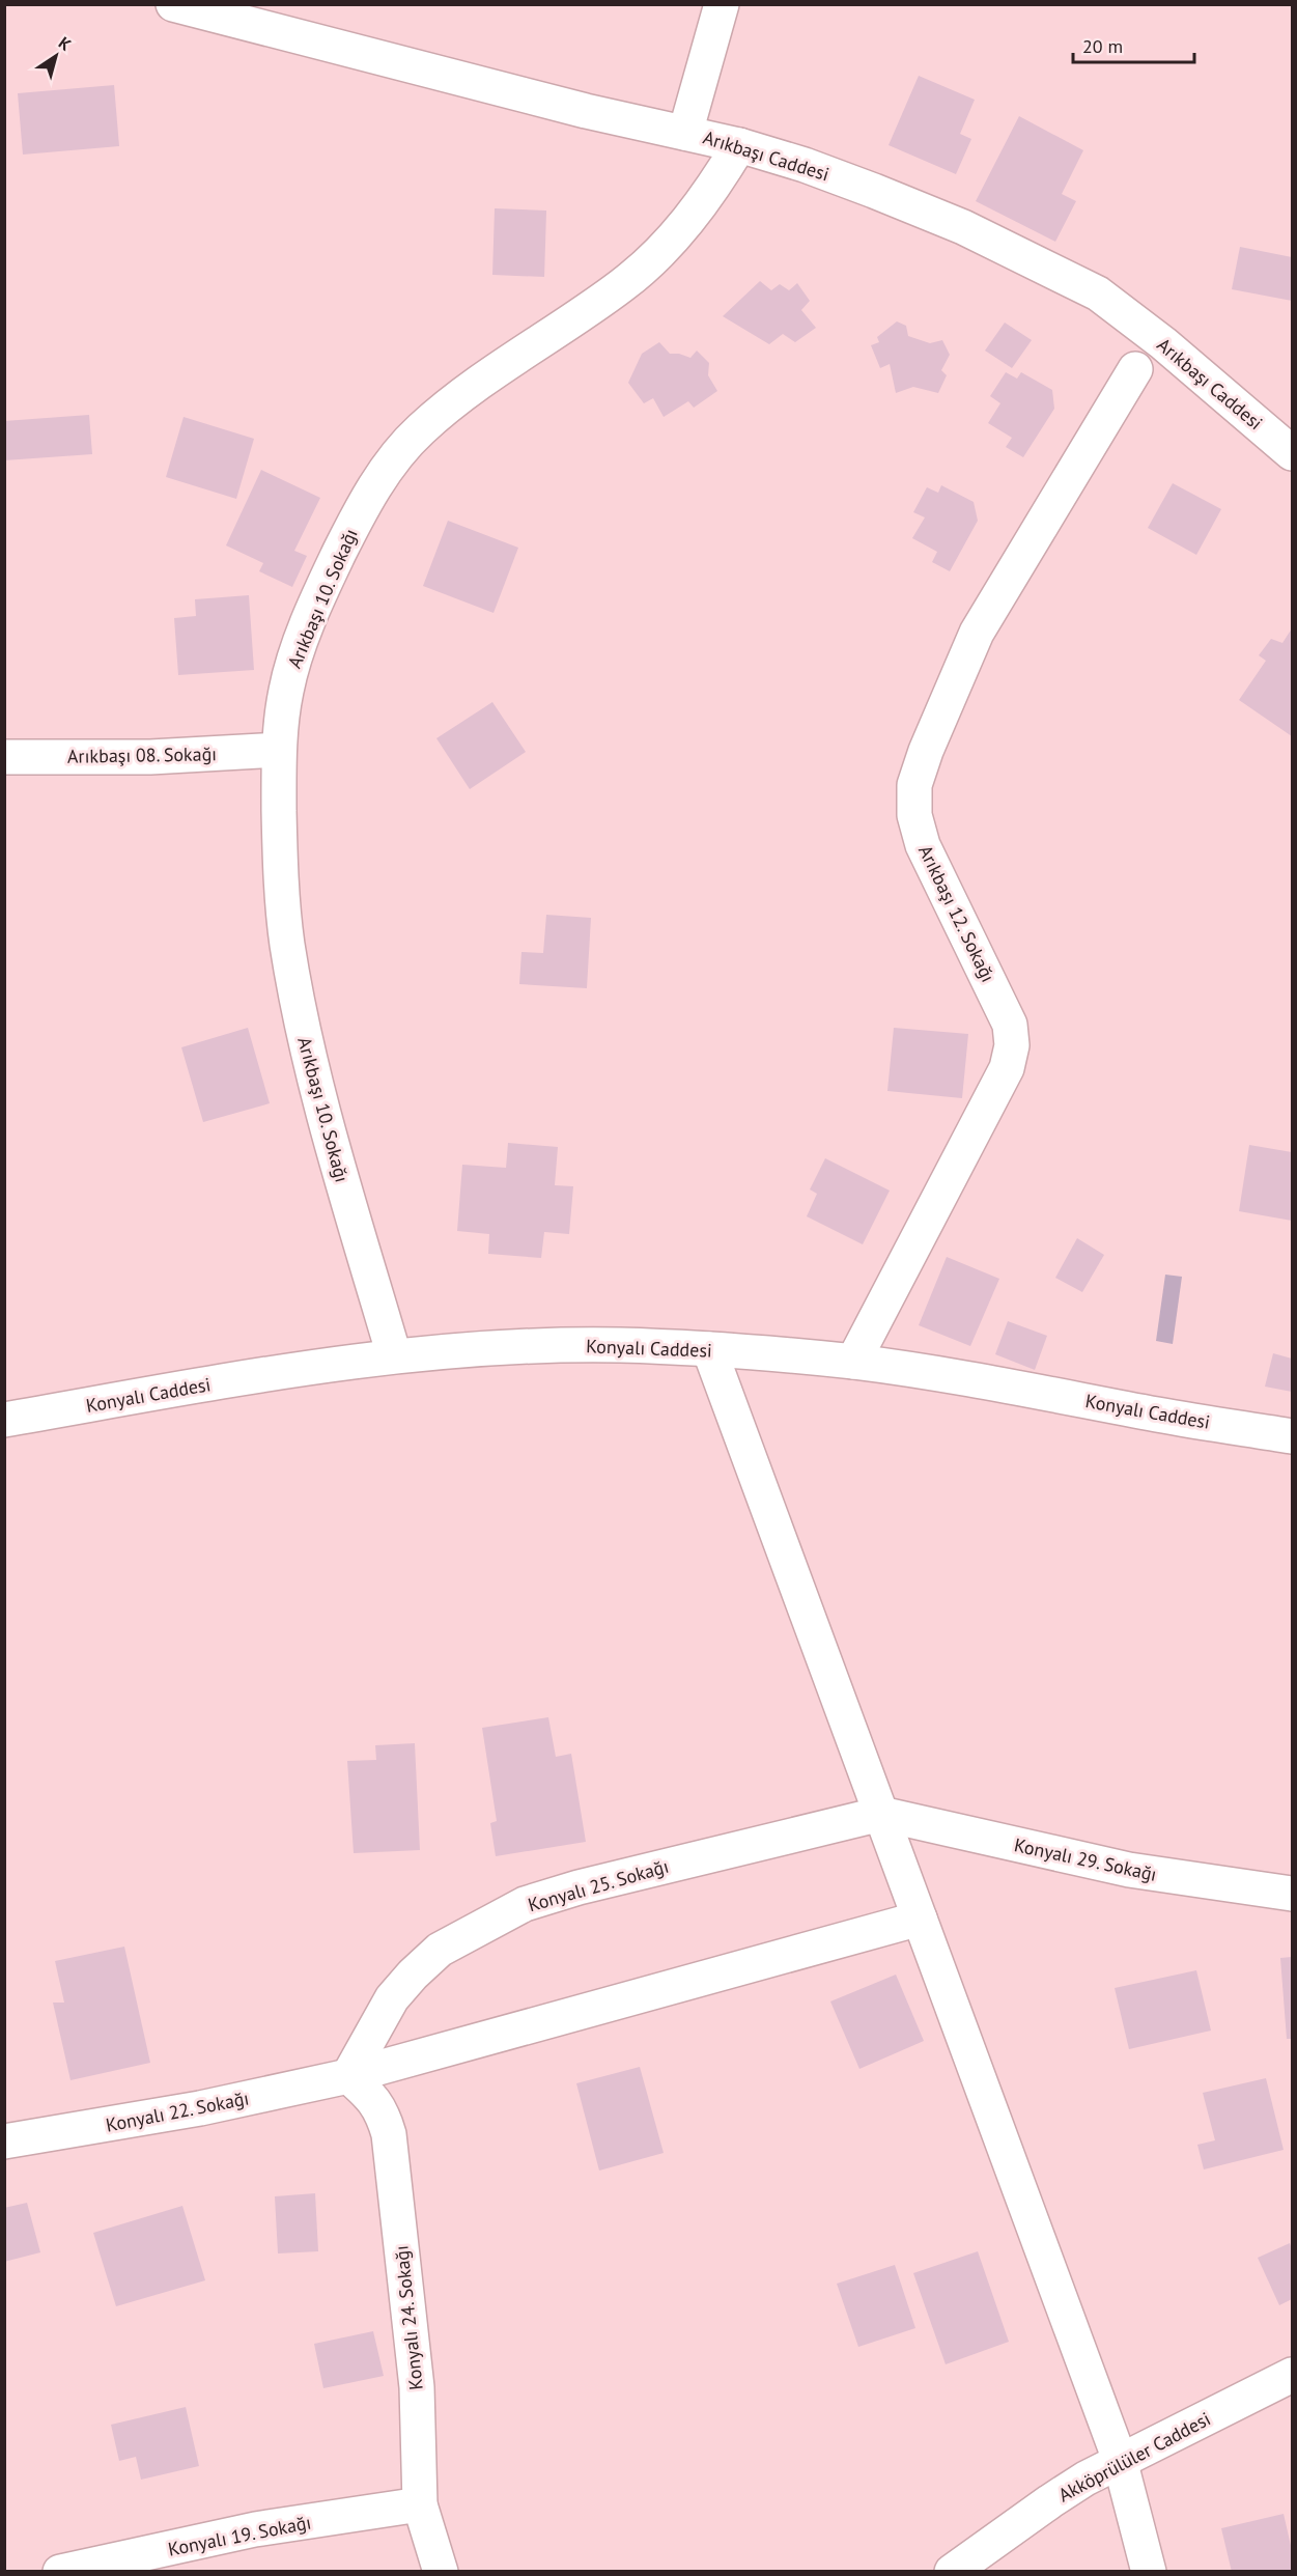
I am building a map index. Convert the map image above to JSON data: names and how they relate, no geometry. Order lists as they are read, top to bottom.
{
  "streets": {
    "street": [
      "Arıkbaşı Caddesi",
      "Arıkbaşı 10. Sokağı",
      "Arıkbaşı 08. Sokağı",
      "Arıkbaşı 12. Sokağı",
      "Konyalı Caddesi",
      "Konyalı 29. Sokağı",
      "Konyalı 25. Sokağı",
      "Konyalı 22. Sokağı",
      "Konyalı 24. Sokağı",
      "Akköprülüler Caddesi",
      "Konyalı 19. Sokağı"
    ]
  },
  "crossings": [
    ["Arıkbaşı Caddesi", "Arıkbaşı 10. Sokağı"],
    ["Arıkbaşı 10. Sokağı", "Arıkbaşı 08. Sokağı"],
    ["Arıkbaşı 10. Sokağı", "Konyalı Caddesi"],
    ["Arıkbaşı 12. Sokağı", "Konyalı Caddesi"],
    ["Konyalı 29. Sokağı", "Konyalı 25. Sokağı"],
    ["Konyalı 25. Sokağı", "Konyalı 22. Sokağı"],
    ["Konyalı 25. Sokağı", "Konyalı 24. Sokağı"],
    ["Konyalı 22. Sokağı", "Konyalı 24. Sokağı"],
    ["Konyalı 24. Sokağı", "Konyalı 19. Sokağı"]
  ],
  "scale_bar": "20 m",
  "north": "top right"
}
